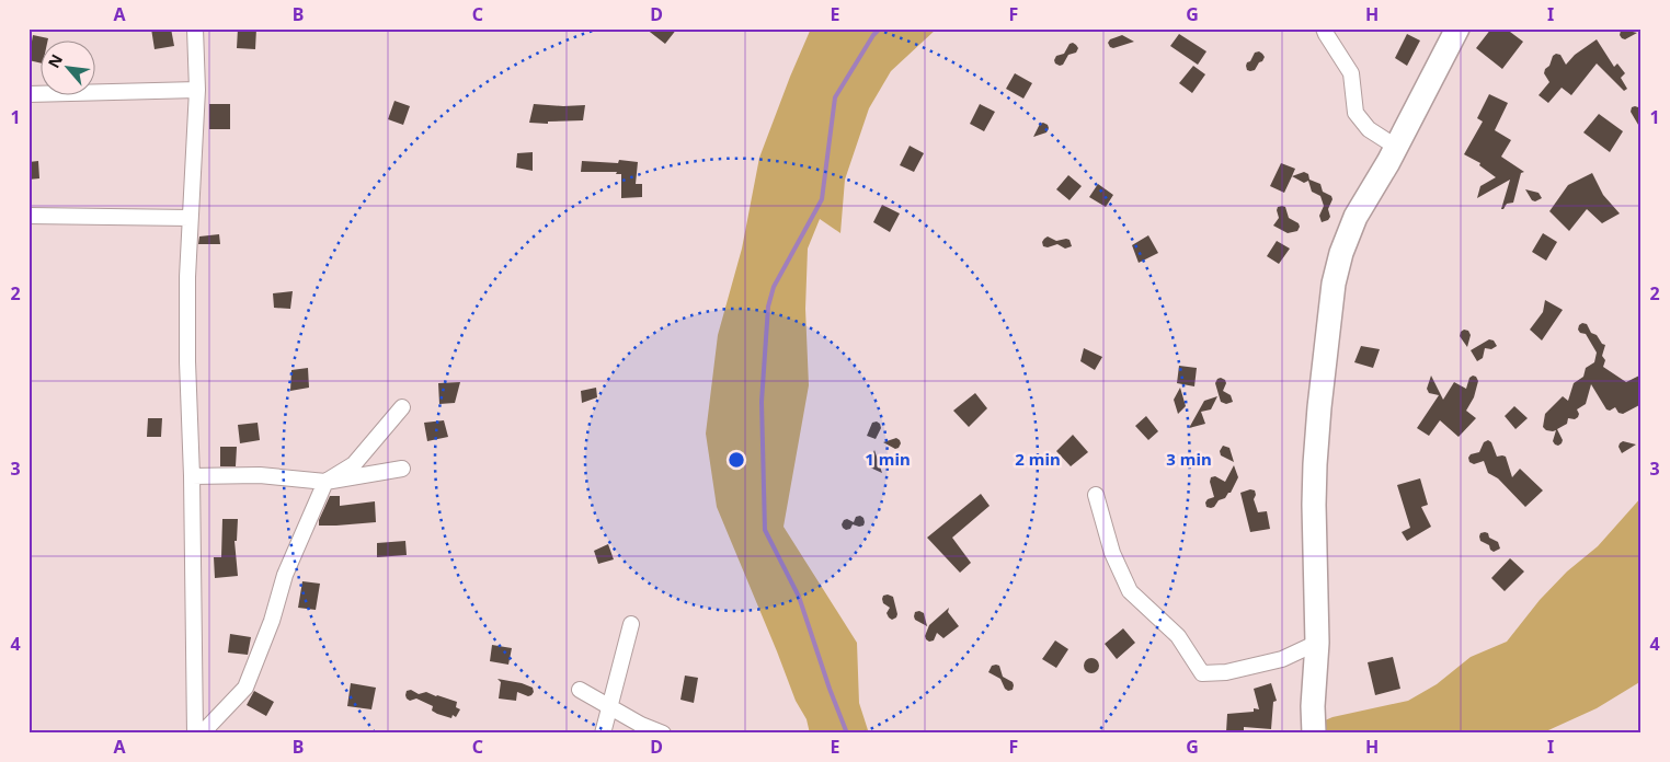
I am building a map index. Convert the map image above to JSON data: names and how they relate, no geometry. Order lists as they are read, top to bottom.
{
  "north": "top left",
  "grid": {
    "columns": [
      "A",
      "B",
      "C",
      "D",
      "E",
      "F",
      "G",
      "H",
      "I"
    ],
    "rows": [
      "1",
      "2",
      "3",
      "4"
    ]
  },
  "rings": ["1 min", "2 min", "3 min"]
}
